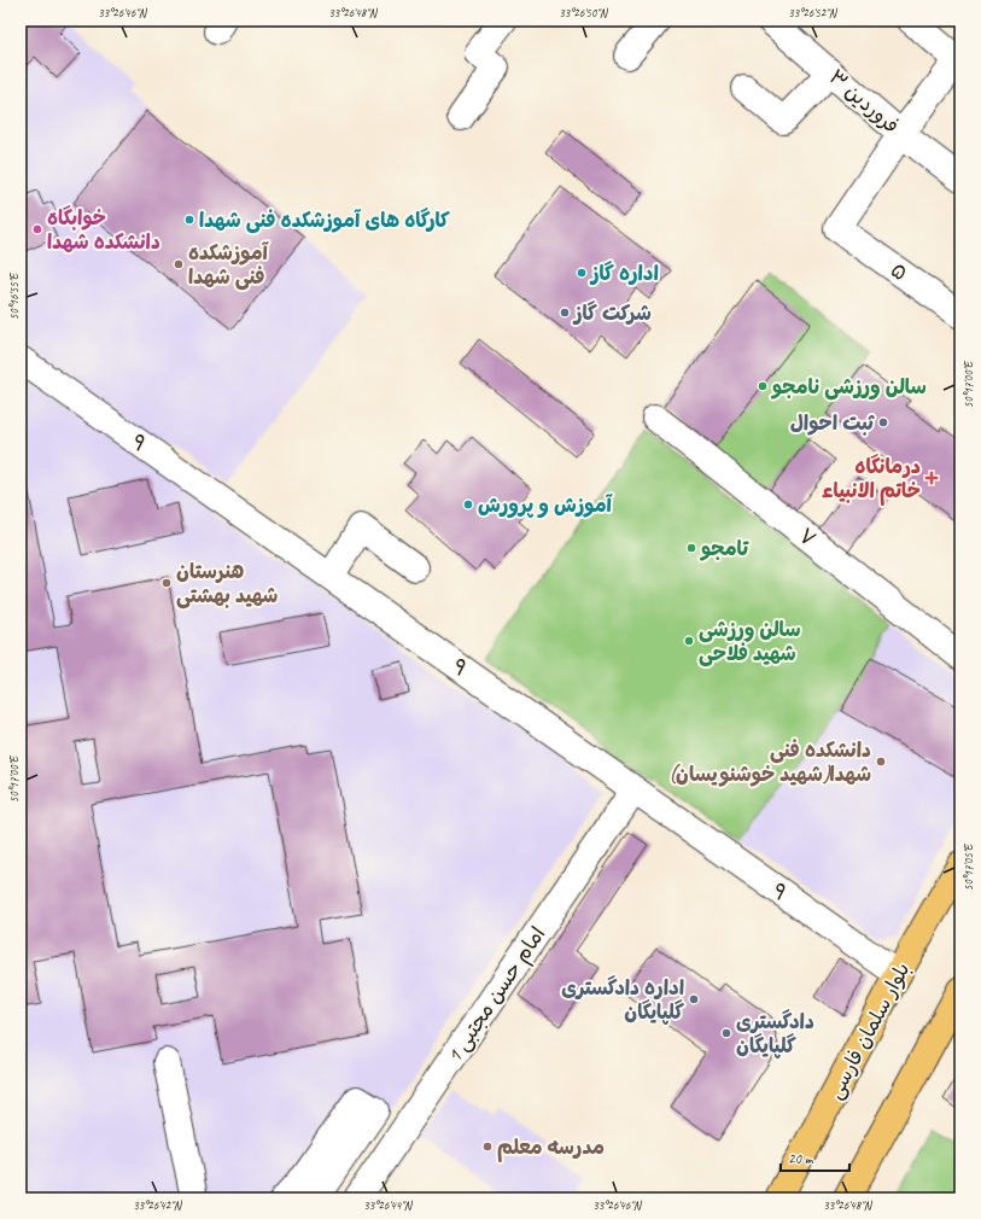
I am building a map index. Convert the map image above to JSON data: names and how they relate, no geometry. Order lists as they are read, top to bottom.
{
  "streets": {
    "main road": ["بلوار سلمان فارسی"],
    "street": [
      "فروردین ۳",
      "۵",
      "۹",
      "۷",
      "امام حسن مجتبی 1"
    ]
  },
  "crossings": [
    ["فروردین ۳", "۵"],
    ["۹", "امام حسن مجتبی 1"],
    ["۹", "بلوار سلمان فارسی"]
  ],
  "places": {
    "other": [
      "کارگاه های آموزشکده فنی شهدا",
      "خوابگاه دانشکده شهدا",
      "آموزشکده فنی شهدا",
      "اداره گاز",
      "شرکت گاز",
      "سالن ورزشی نامجو",
      "ثبت احوال",
      "آموزش و پرورش",
      "تامجو",
      "هنرستان شهید بهشتی",
      "سالن ورزشی شهید فلاحی",
      "دانشکده فنی شهدا(شهید خوشنویسان)",
      "اداره دادگستری گلپایگان",
      "دادگستری گلپایگان",
      "مدرسه معلم"
    ],
    "health": ["درمانگاه خاتم الانبیاء"]
  },
  "scale_bar": "20 m",
  "coordinates": [
    "33°26'46\"N",
    "33°26'48\"N",
    "33°26'50\"N",
    "33°26'52\"N",
    "50°16'55\"E",
    "50°17'00\"E",
    "50°17'05\"E",
    "33°26'42\"N",
    "33°26'44\"N"
  ]
}
